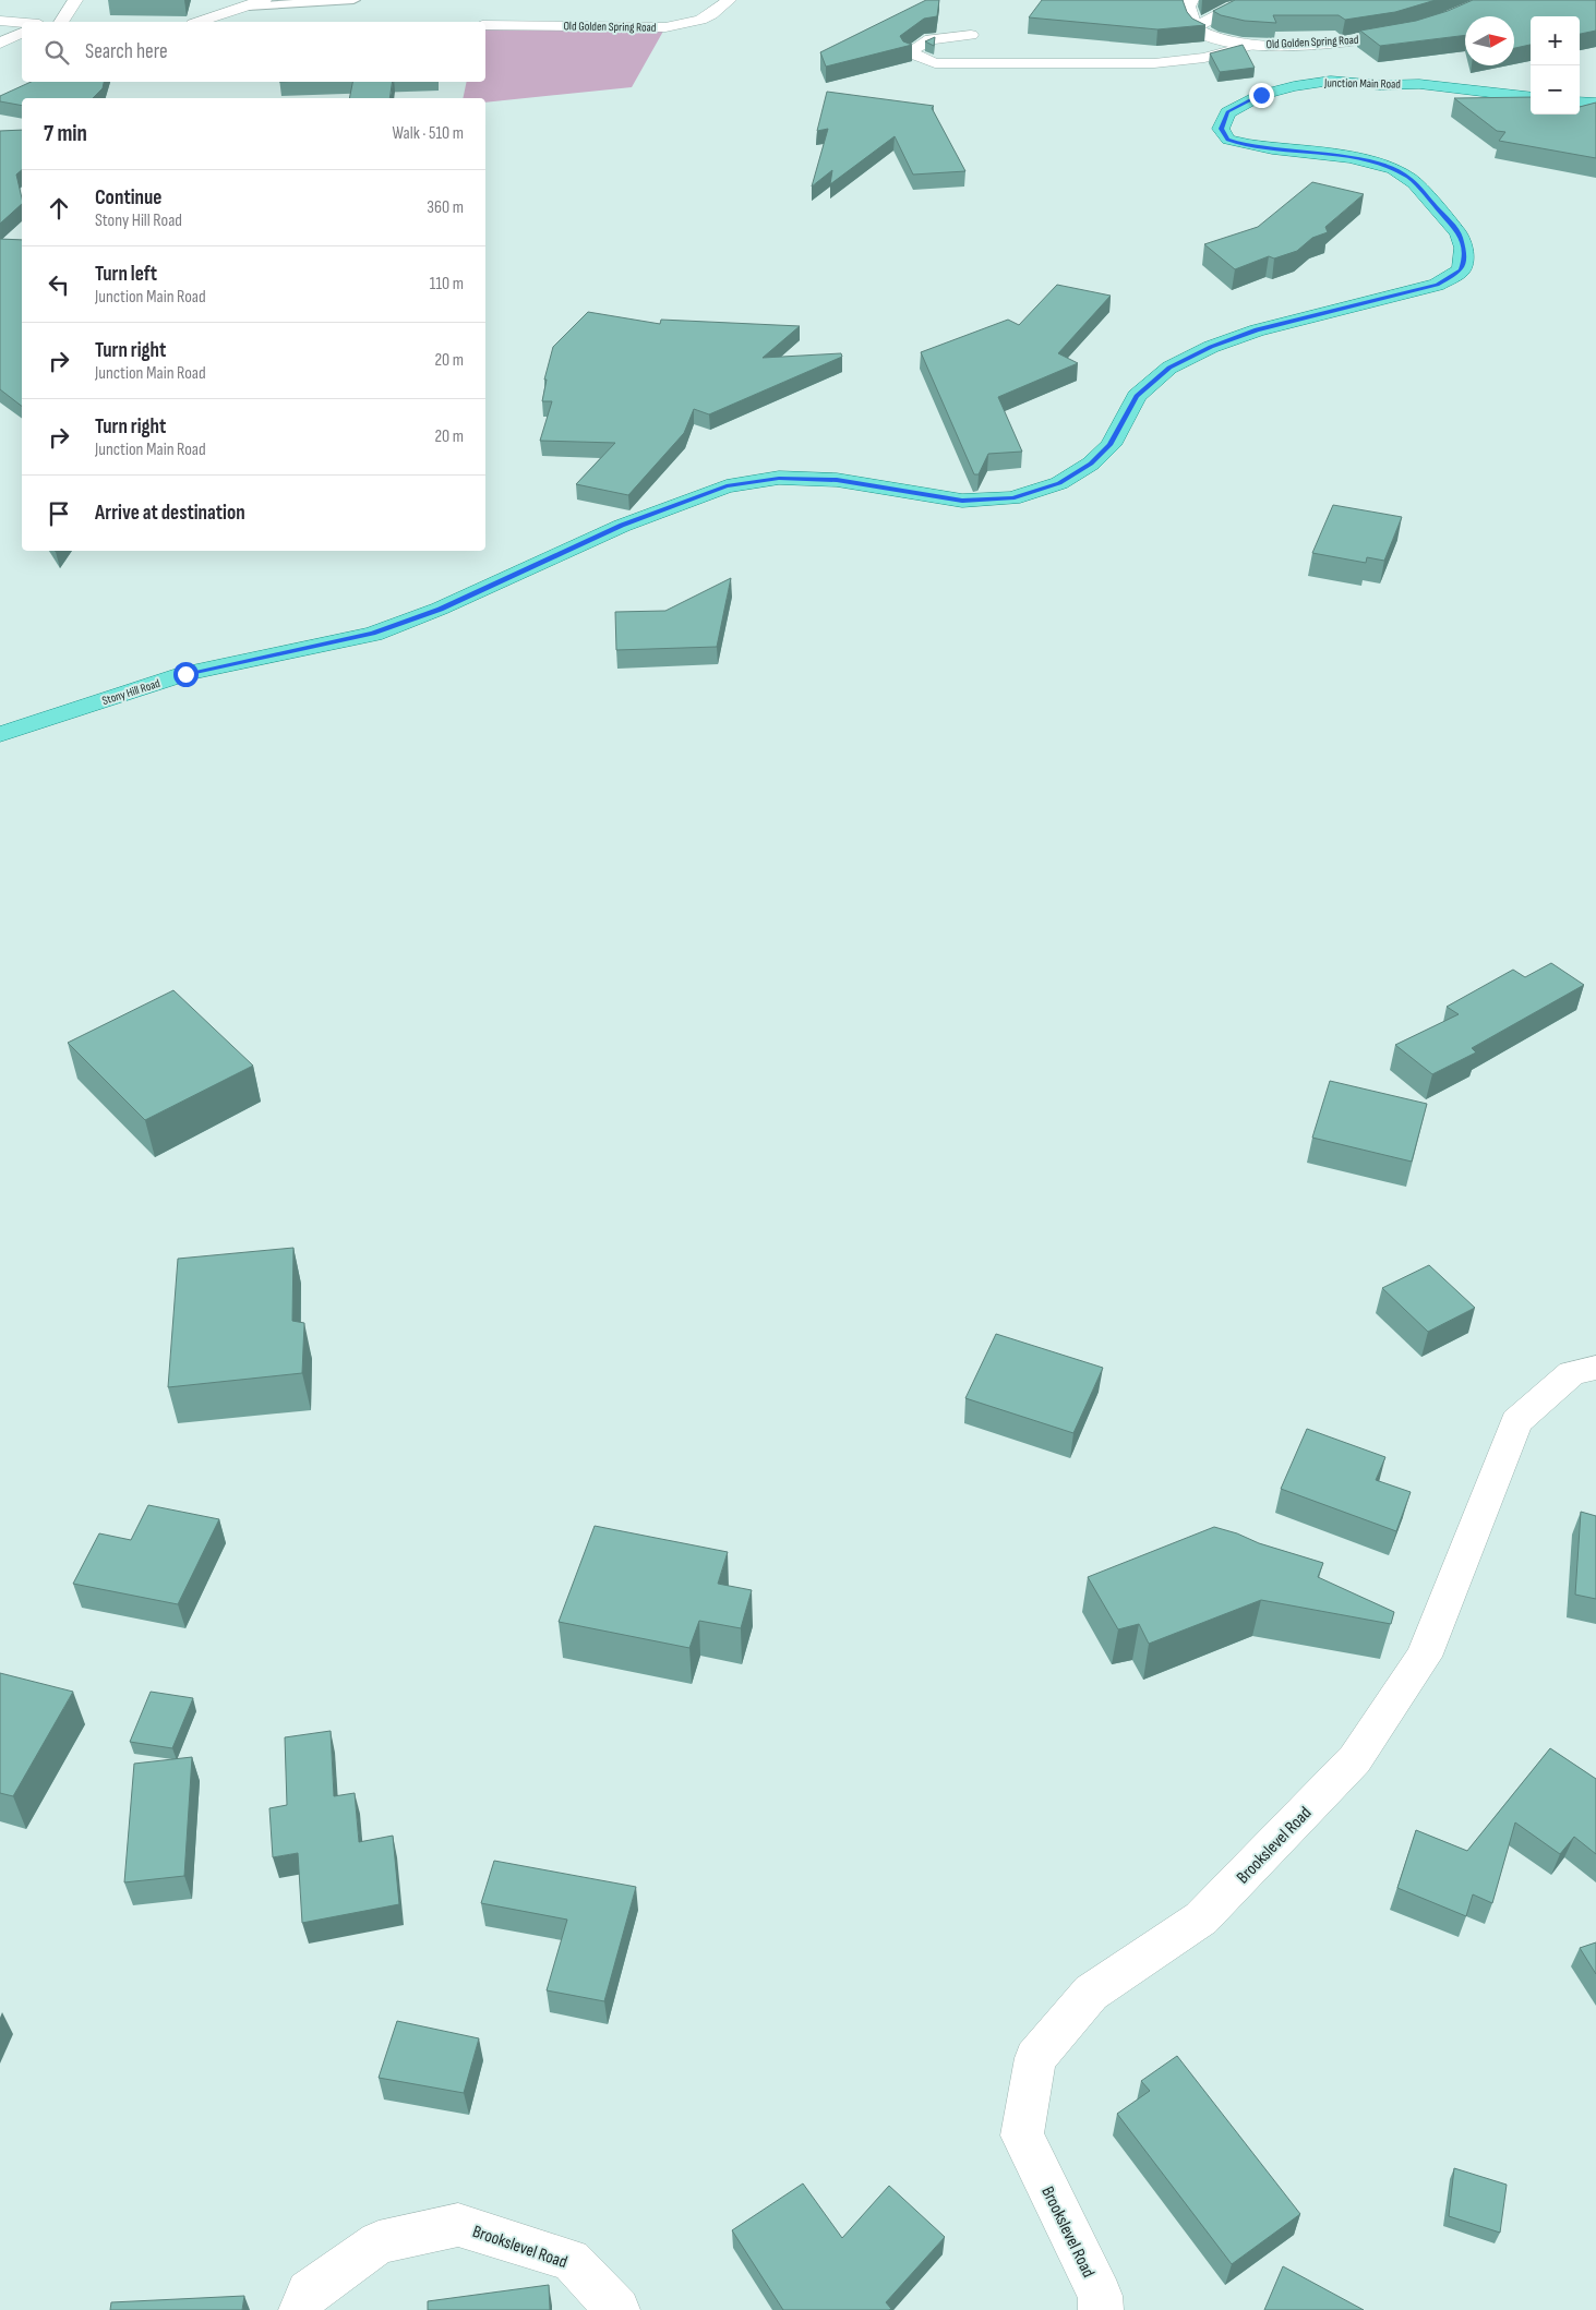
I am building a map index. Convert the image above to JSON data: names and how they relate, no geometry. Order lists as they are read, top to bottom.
{
  "streets": {
    "main road": ["Junction Main Road", "Stony Hill Road"],
    "street": ["Old Golden Spring Road", "Brookslevel Road"]
  },
  "crossings": [
    ["Junction Main Road", "Stony Hill Road"]
  ],
  "north": "right",
  "page": {
    "map_buttons": ["+", "−"],
    "search": "Search here",
    "heading": ["7 min", "Walk · 510 m"],
    "list": [
      ["Continue", "Stony Hill Road", "360 m"],
      ["Turn left", "Junction Main Road", "110 m"],
      ["Turn right", "Junction Main Road", "20 m"],
      ["Turn right", "Junction Main Road", "20 m"],
      "Arrive at destination"
    ]
  }
}
